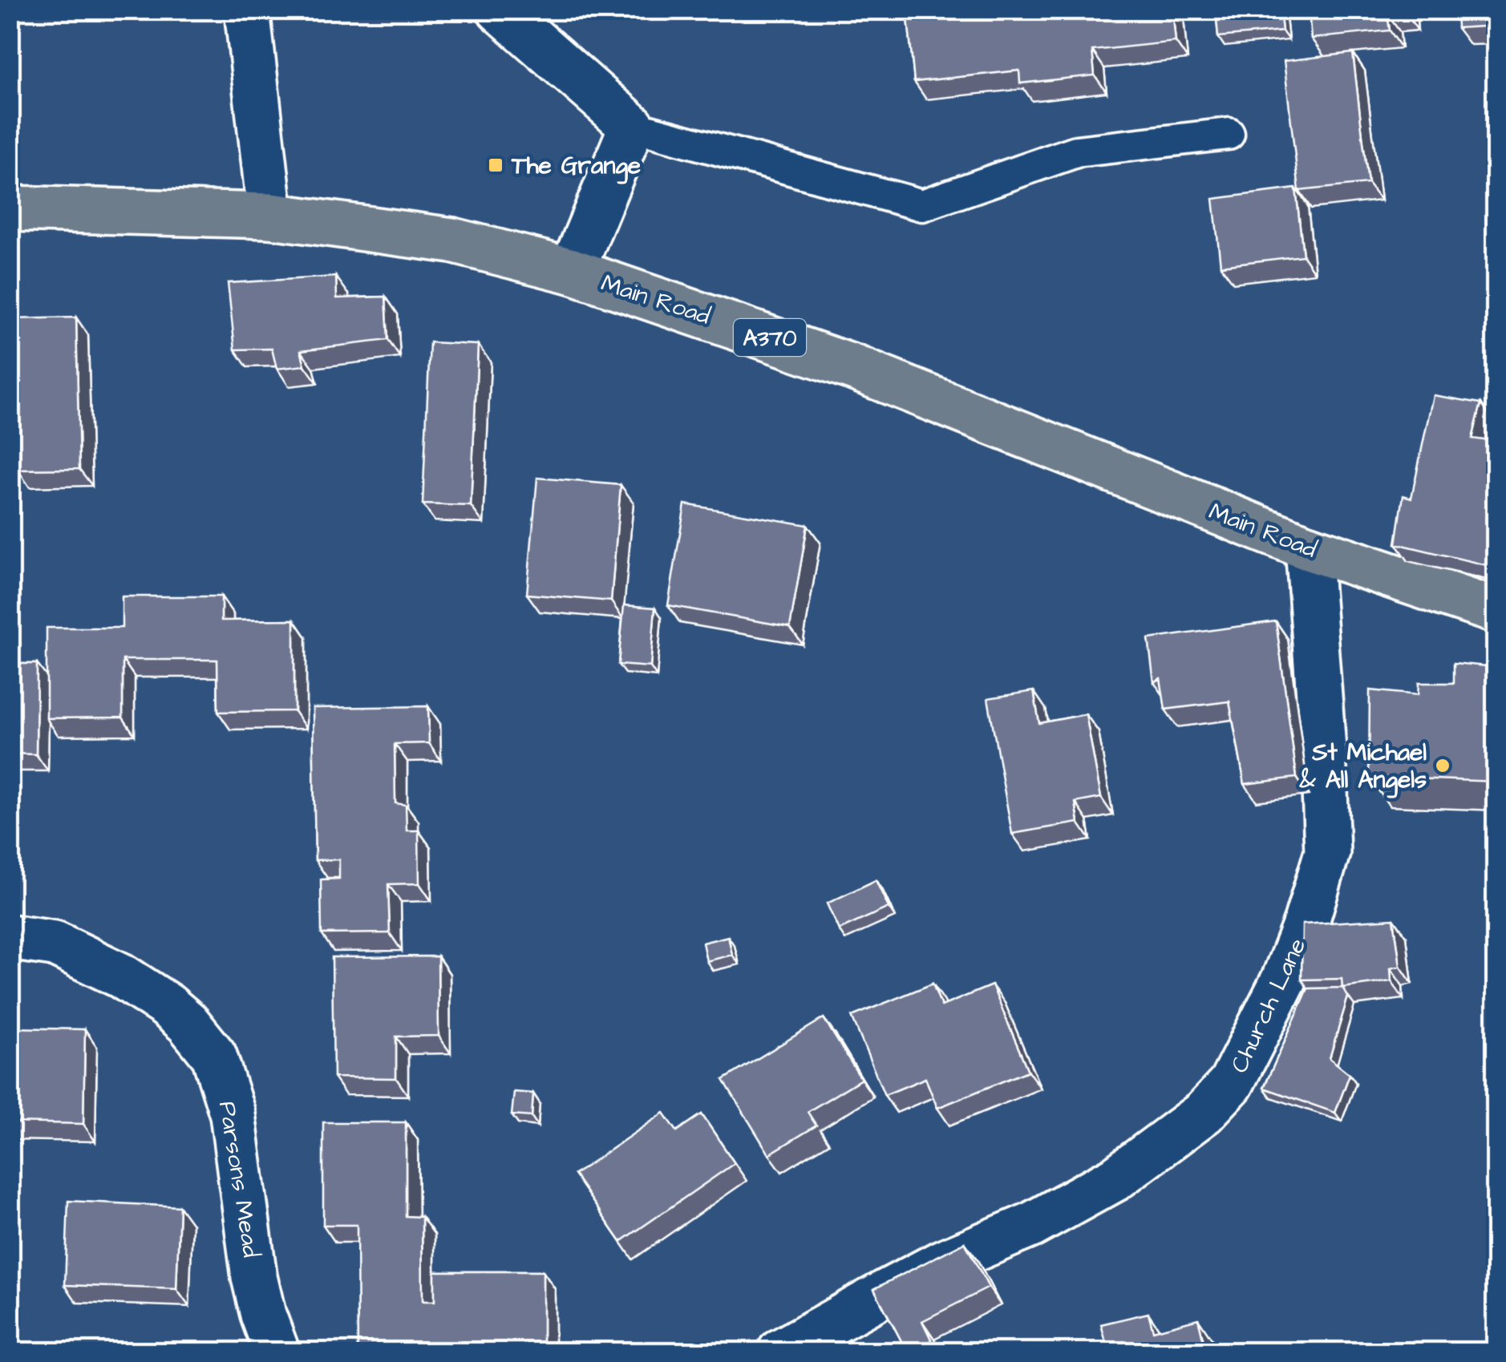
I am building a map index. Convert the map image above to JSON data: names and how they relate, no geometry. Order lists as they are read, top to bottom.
{
  "streets": {
    "main road": ["Main Road", "A370"],
    "street": ["Church Lane", "Parsons Mead"]
  },
  "crossings": [
    ["Main Road", "Church Lane"]
  ],
  "places": {
    "transit": ["The Grange"],
    "other": ["St Michael & All Angels"]
  }
}
